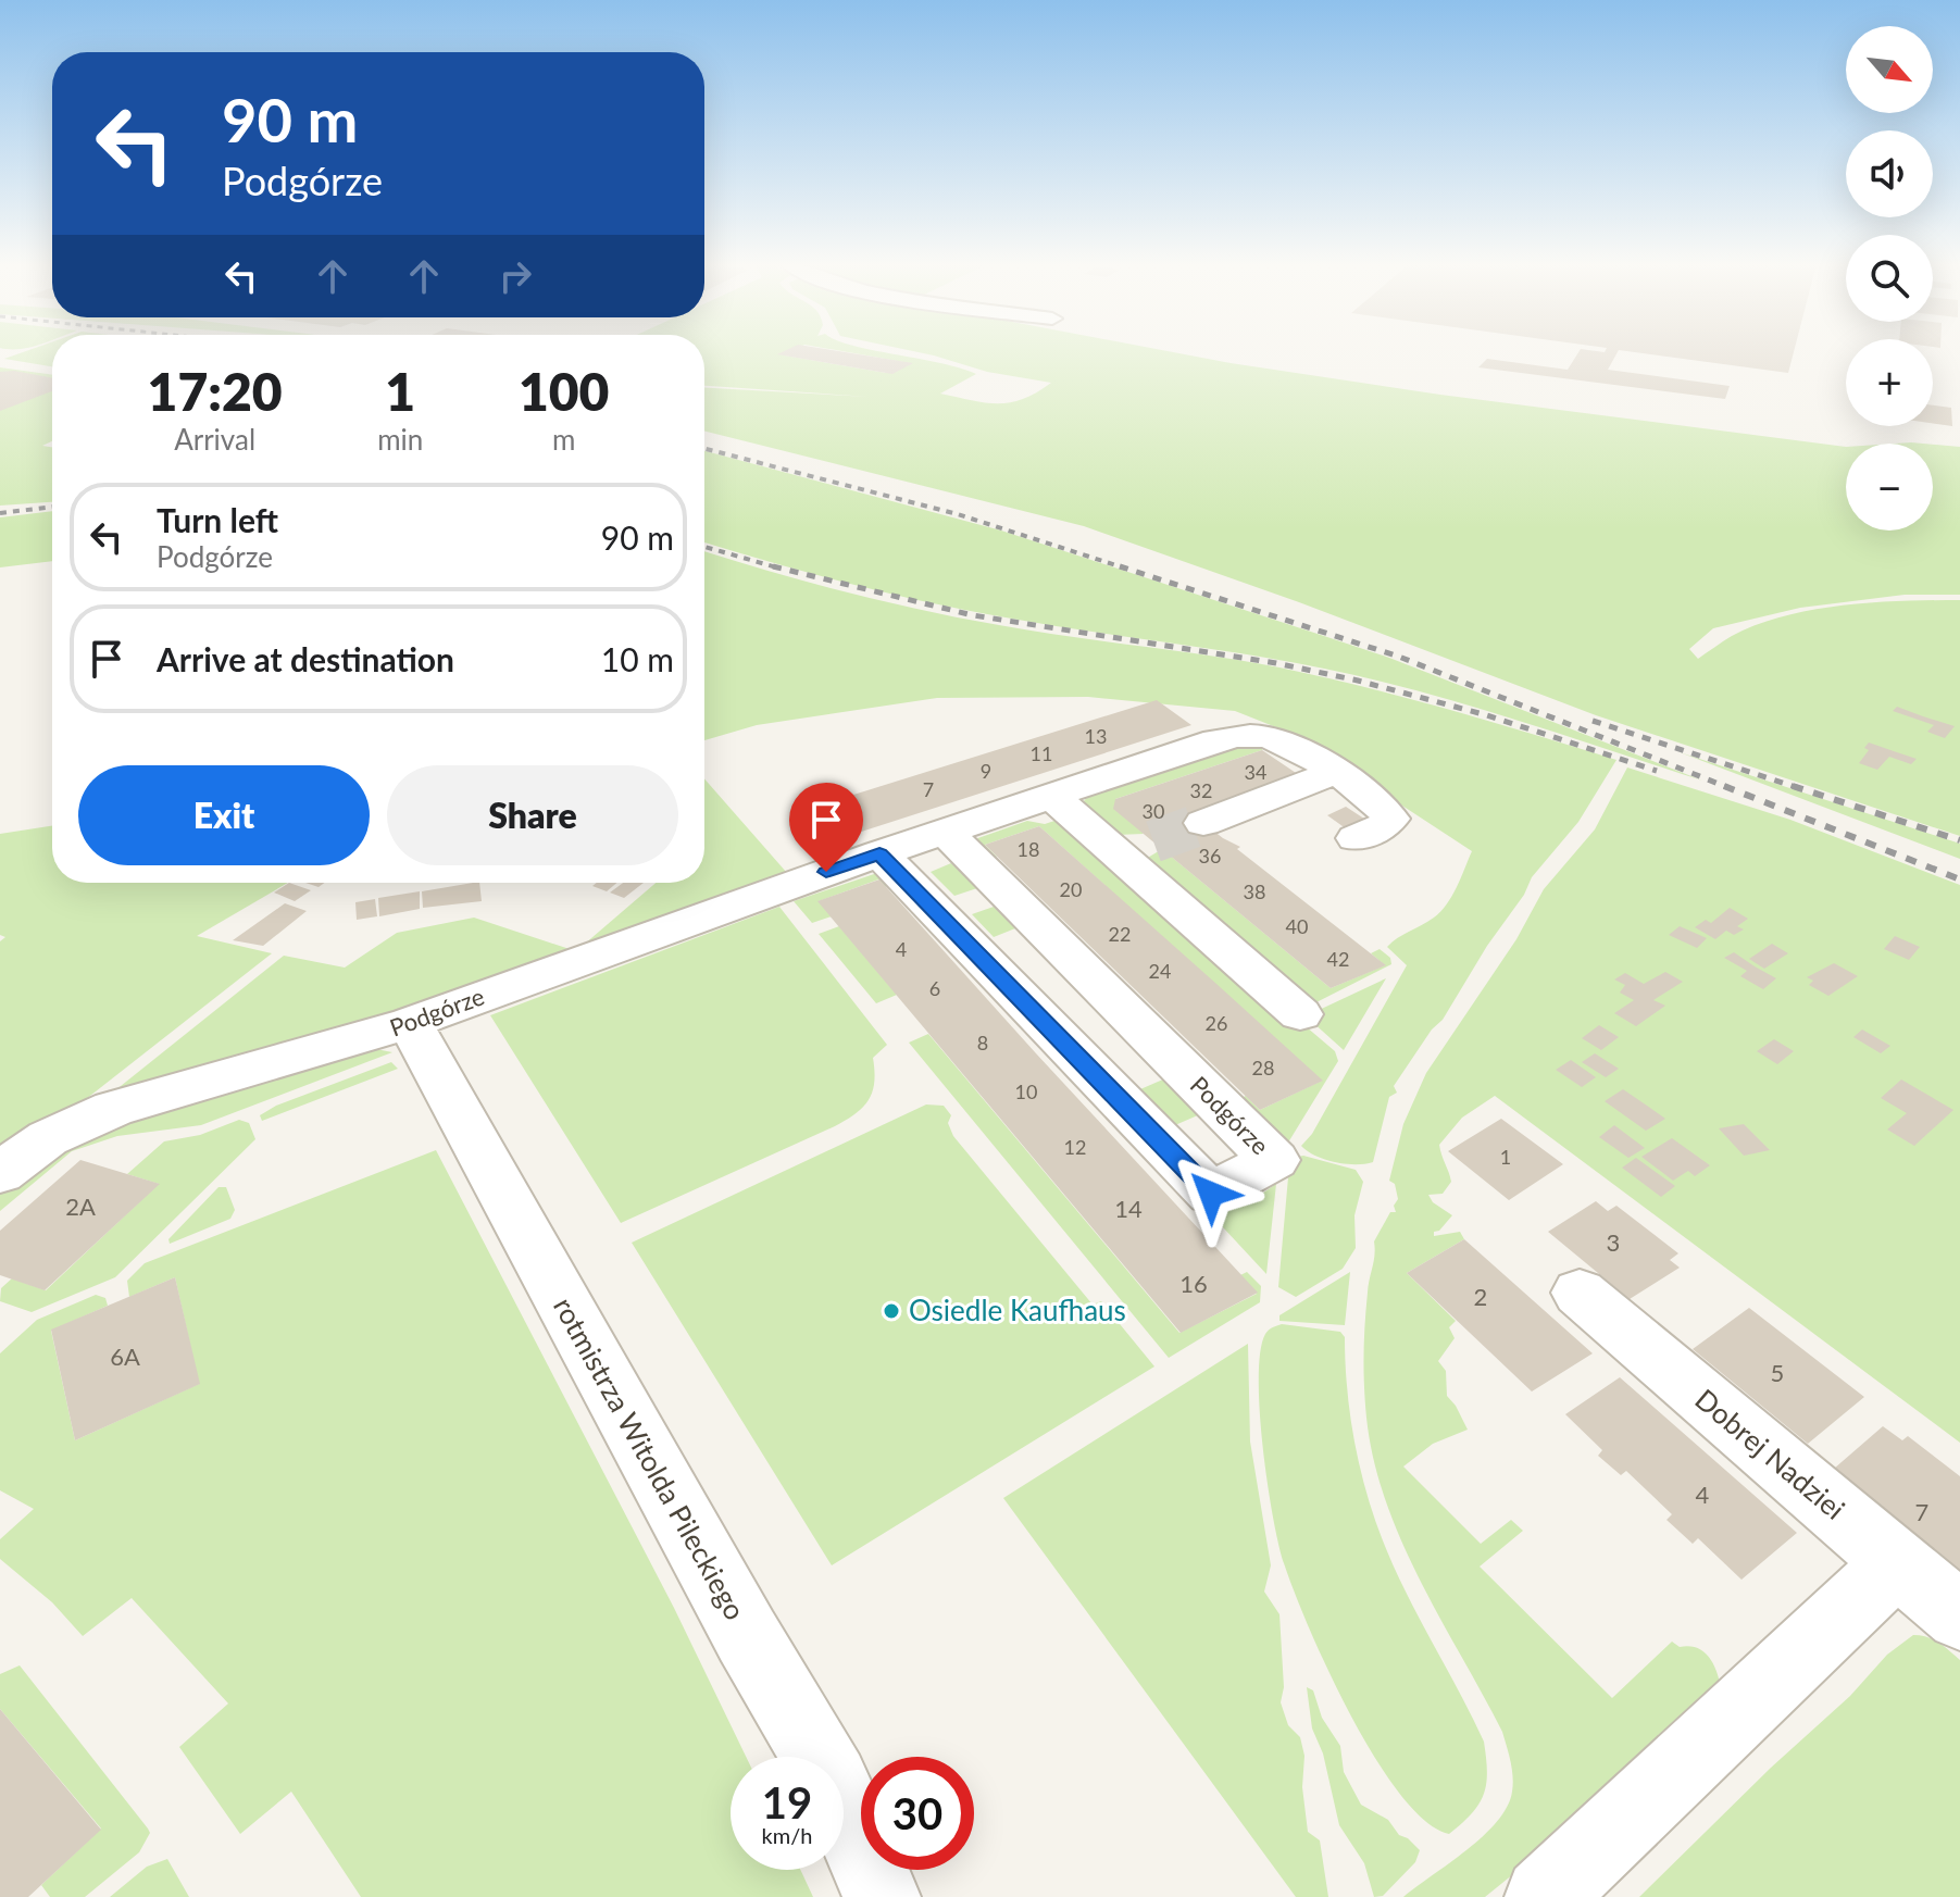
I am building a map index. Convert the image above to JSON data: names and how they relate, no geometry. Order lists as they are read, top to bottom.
{
  "streets": {
    "street": ["Podgórze", "Dobrej Nadziei", "rotmistrza Witolda Pileckiego"]
  },
  "crossings": [
    ["Podgórze", "rotmistrza Witolda Pileckiego"]
  ],
  "places": ["Osiedle Kaufhaus"],
  "house_numbers": [
    "13",
    "11",
    "9",
    "34",
    "7",
    "32",
    "30",
    "18",
    "36",
    "20",
    "38",
    "40",
    "22",
    "4",
    "42",
    "24",
    "6",
    "26",
    "8",
    "28",
    "10",
    "12",
    "1",
    "2A",
    "14",
    "3",
    "16",
    "2",
    "6A",
    "5",
    "4",
    "7"
  ],
  "north": "bottom right",
  "page": {
    "map_buttons": ["+", "−"],
    "turn": ["90 m", "Podgórze"],
    "eta": [
      "17:20",
      "Arrival",
      "1",
      "min",
      "100",
      "m"
    ],
    "list": [
      {
        "name": "Turn left",
        "note": "Podgórze",
        "value": "90 m"
      },
      {
        "name": "Arrive at destination",
        "value": "10 m"
      }
    ],
    "buttons": ["Exit", "Share"],
    "speed": "19 km/h",
    "limit": "30"
  }
}
